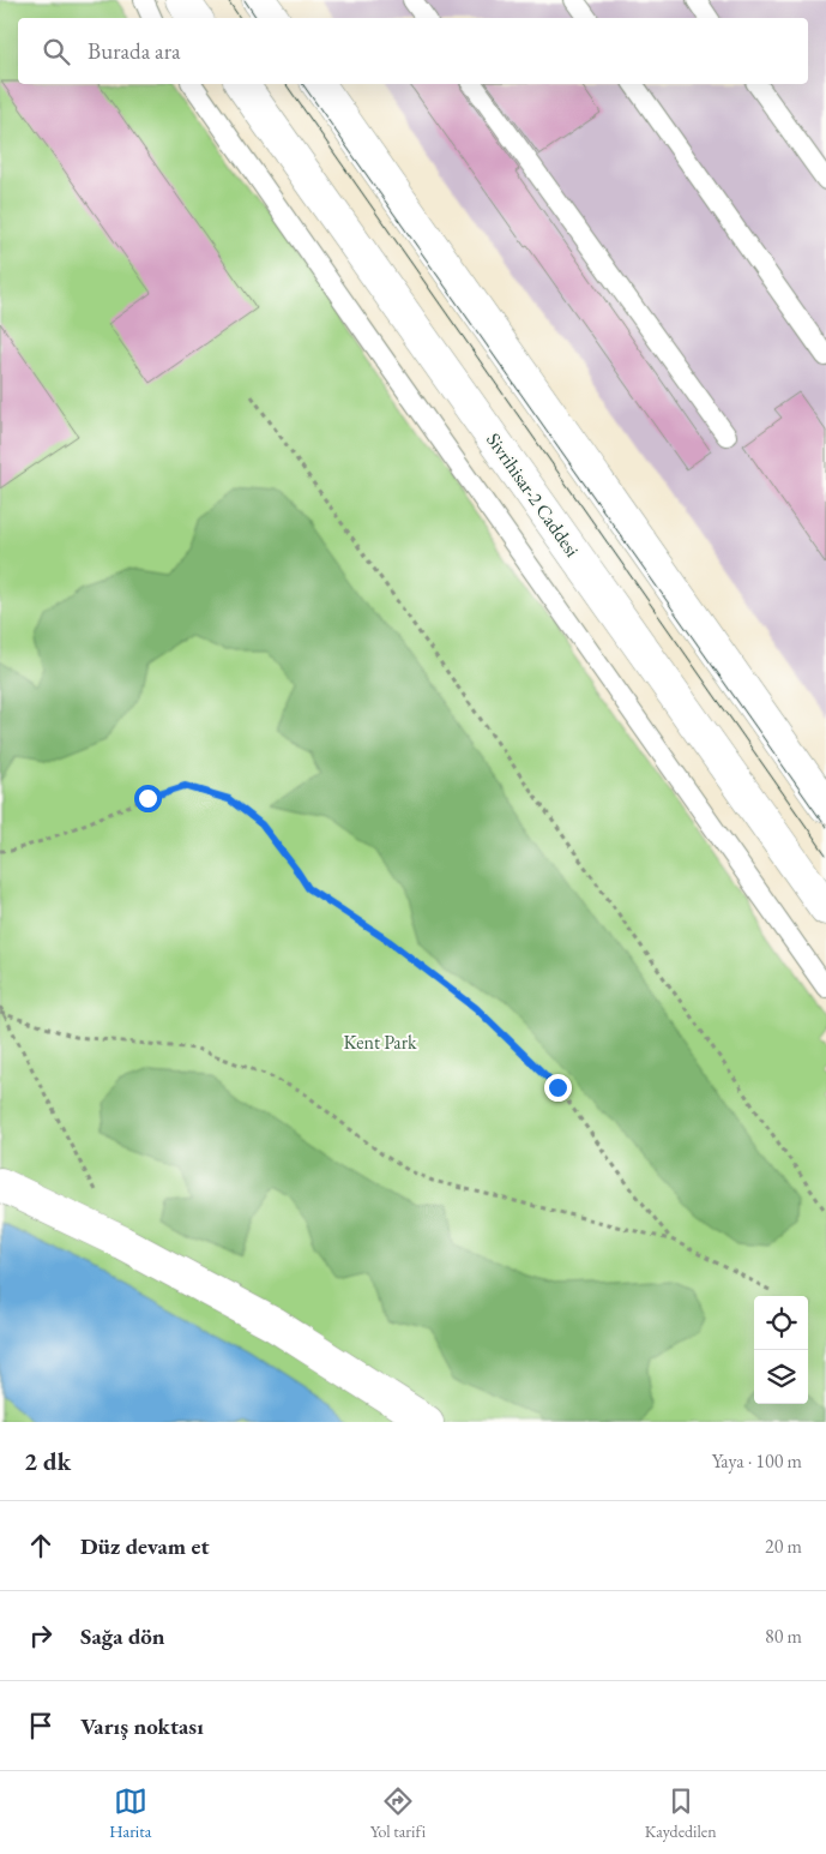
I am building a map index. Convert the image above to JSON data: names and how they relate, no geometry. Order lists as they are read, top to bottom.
{
  "streets": {
    "main road": ["Sivrihisar-2 Caddesi"]
  },
  "parks": ["Kent Park"],
  "page": {
    "search": "Burada ara",
    "heading": ["2 dk", "Yaya · 100 m"],
    "list": [
      ["Düz devam et", "20 m"],
      ["Sağa dön", "80 m"],
      "Varış noktası"
    ],
    "nav": ["Harita", "Yol tarifi", "Kaydedilen"]
  }
}
